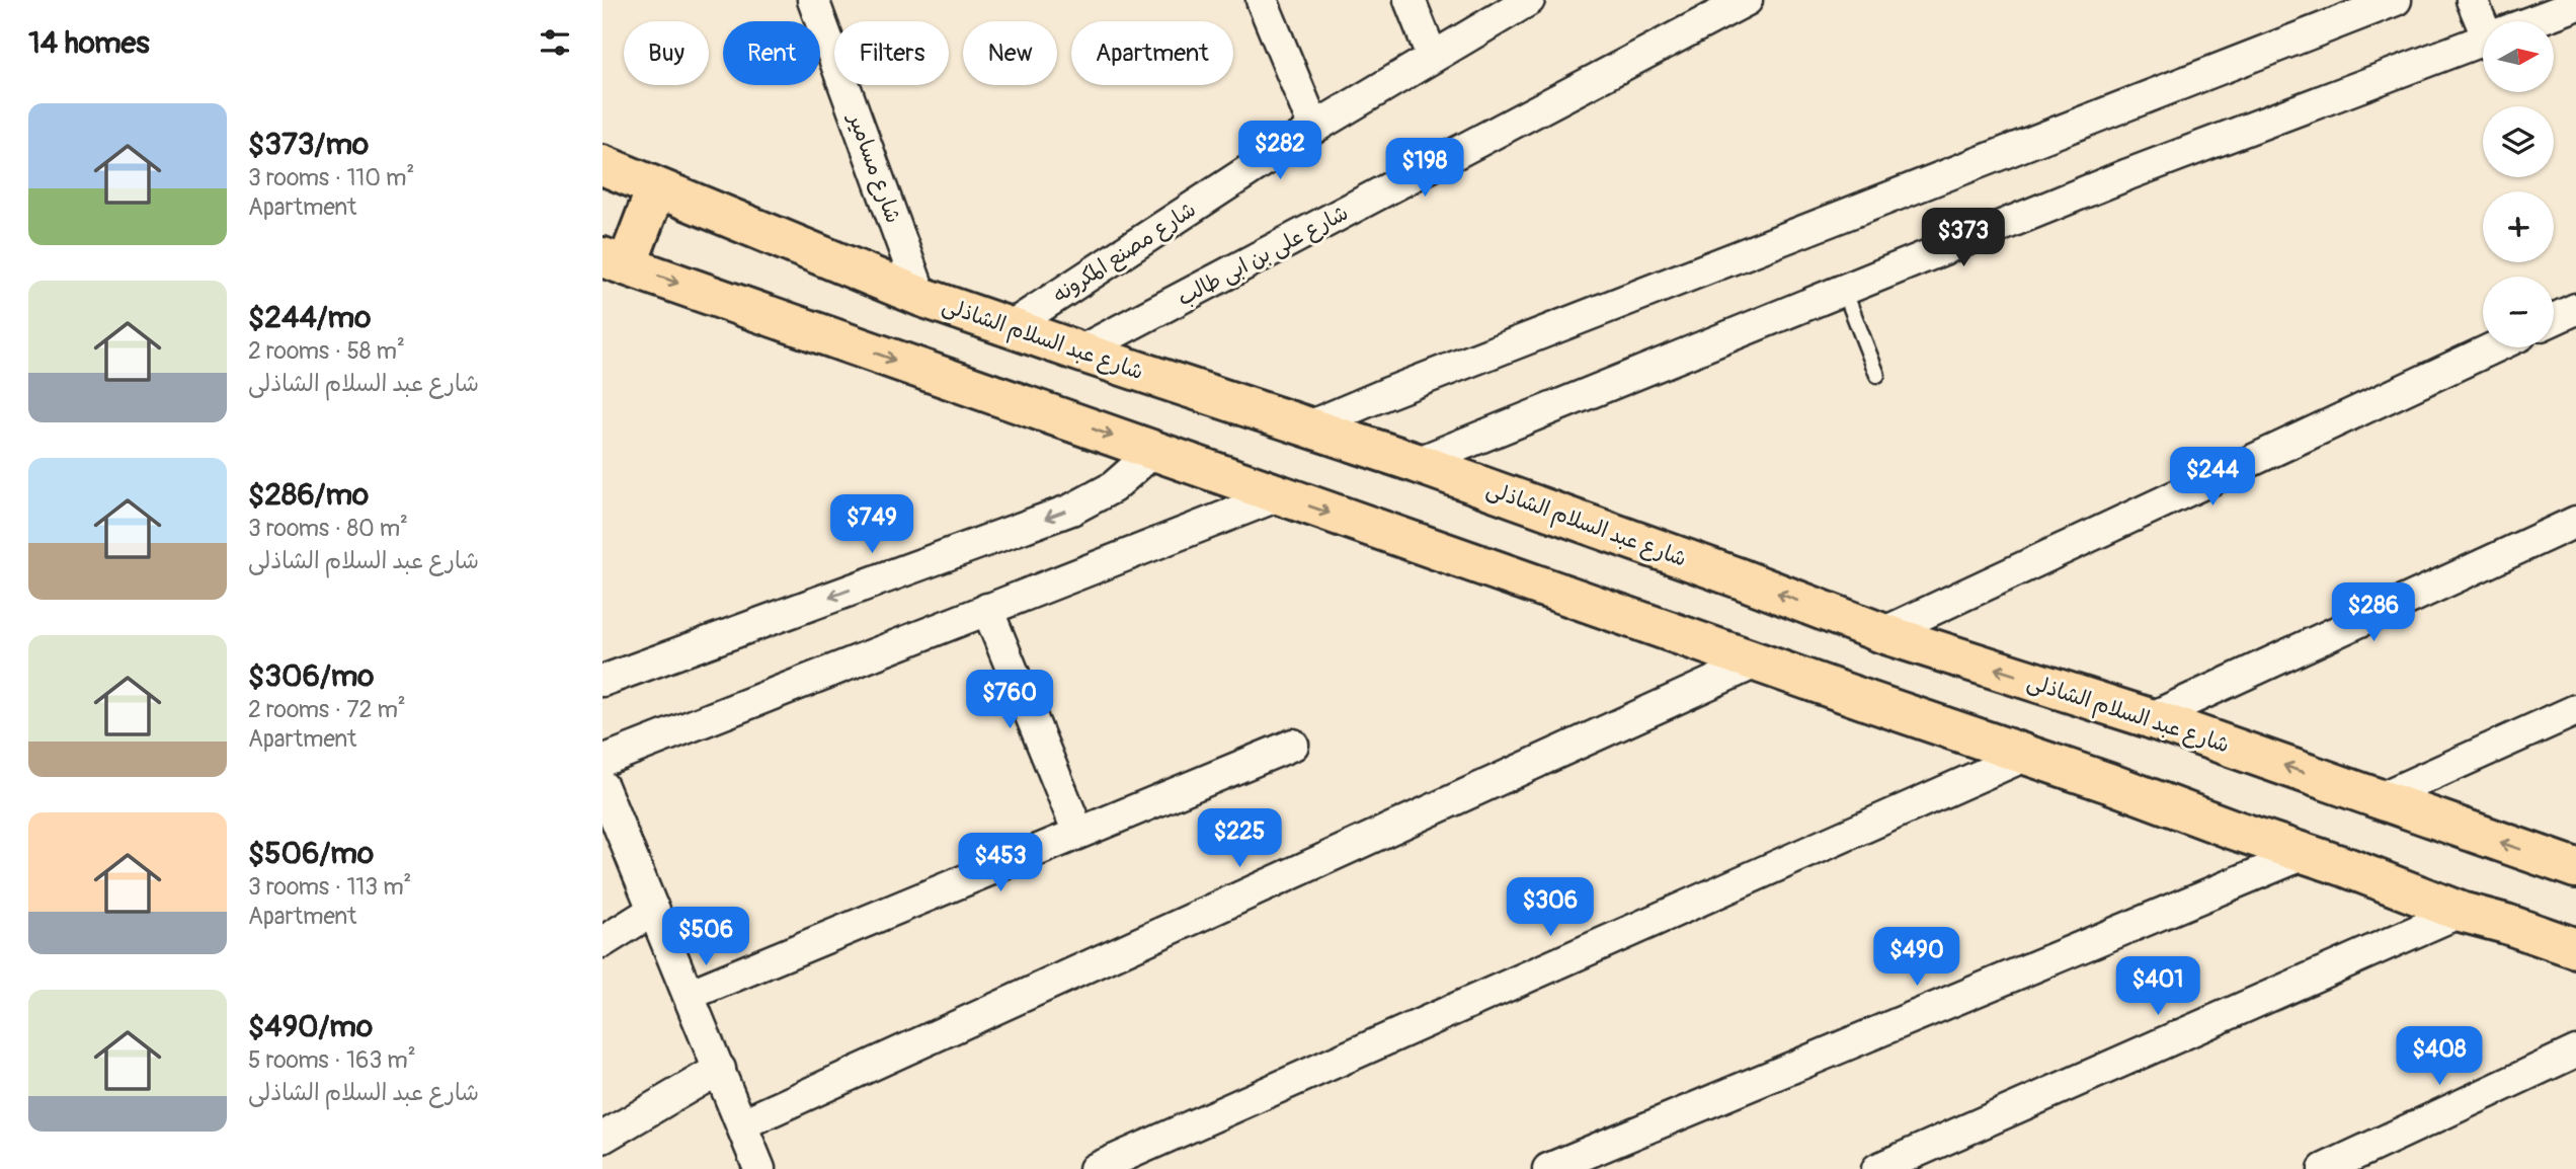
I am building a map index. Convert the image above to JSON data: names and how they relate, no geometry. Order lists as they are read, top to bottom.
{
  "streets": {
    "main road": ["شارع عبد السلام الشاذلى"],
    "street": ["شارع مسامير", "شارع مصنع المكرونه", "شارع على بن ابى طالب"]
  },
  "crossings": [
    ["شارع مسامير", "شارع عبد السلام الشاذلى"],
    ["شارع مصنع المكرونه", "شارع عبد السلام الشاذلى"],
    ["شارع على بن ابى طالب", "شارع عبد السلام الشاذلى"]
  ],
  "north": "right",
  "page": {
    "heading": "14 homes",
    "map_buttons": ["+", "−"],
    "chip": [
      "Buy",
      "Rent",
      "Filters",
      "New",
      "Apartment"
    ],
    "list": [
      {
        "name": "$373/mo",
        "note": "3 rooms · 110 m² · Apartment"
      },
      {
        "name": "$244/mo",
        "note": "2 rooms · 58 m² · شارع عبد السلام الشاذلى"
      },
      {
        "name": "$286/mo",
        "note": "3 rooms · 80 m² · شارع عبد السلام الشاذلى"
      },
      {
        "name": "$306/mo",
        "note": "2 rooms · 72 m² · Apartment"
      },
      {
        "name": "$506/mo",
        "note": "3 rooms · 113 m² · Apartment"
      },
      {
        "name": "$490/mo",
        "note": "5 rooms · 163 m² · شارع عبد السلام الشاذلى"
      }
    ],
    "price": [
      "$282",
      "$198",
      "$373",
      "$244",
      "$749",
      "$286",
      "$760",
      "$225",
      "$453",
      "$306",
      "$506",
      "$490",
      "$401",
      "$408"
    ]
  }
}
